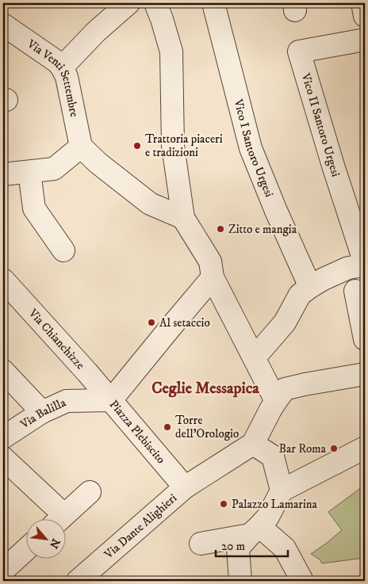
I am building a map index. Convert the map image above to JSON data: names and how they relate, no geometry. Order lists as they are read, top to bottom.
{
  "streets": {
    "street": [
      "Via Venti Settembre",
      "Vico II Santoro Urgesi",
      "Vico I Santoro Urgesi",
      "Via Chianchizze",
      "Via Balilla",
      "Piazza Plebiscito",
      "Via Dante Alighieri"
    ]
  },
  "crossings": [
    ["Via Chianchizze", "Via Balilla"],
    ["Via Chianchizze", "Piazza Plebiscito"],
    ["Via Balilla", "Piazza Plebiscito"],
    ["Piazza Plebiscito", "Via Dante Alighieri"]
  ],
  "districts": ["Ceglie Messapica"],
  "places": [
    "Trattoria piaceri e tradizioni",
    "Zitto e mangia",
    "Al setaccio",
    "Torre dell'Orologio",
    "Bar Roma",
    "Palazzo Lamarina"
  ],
  "scale_bar": "20 m",
  "north": "bottom right"
}
